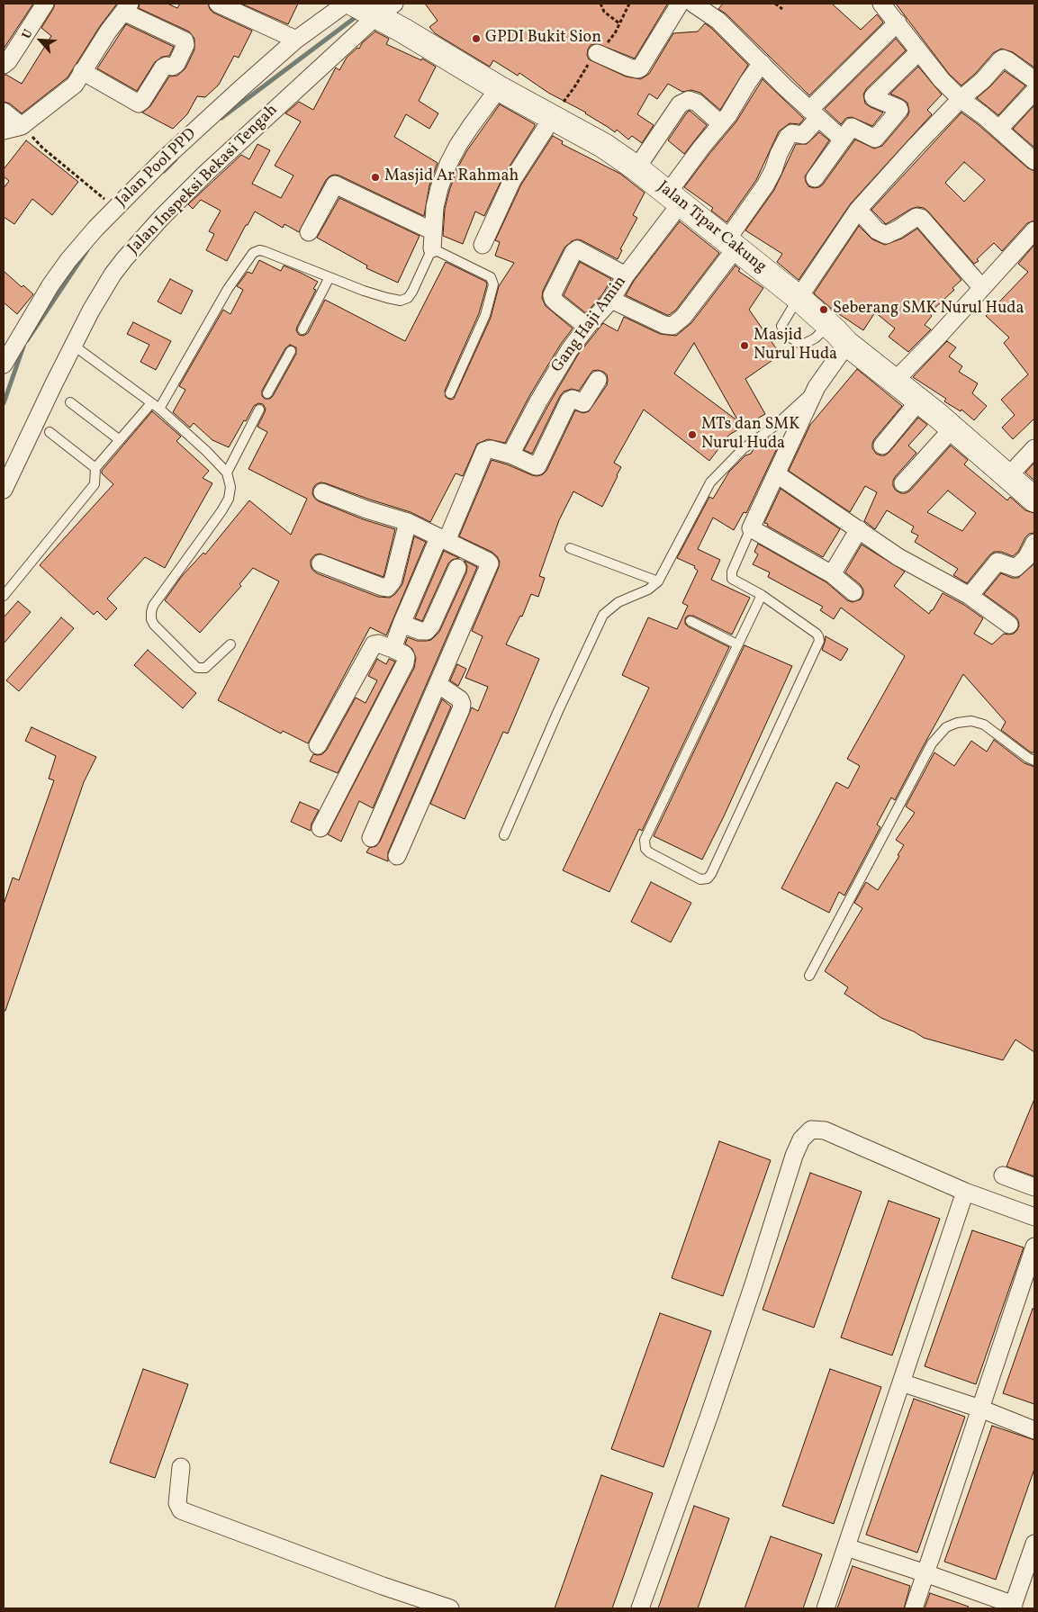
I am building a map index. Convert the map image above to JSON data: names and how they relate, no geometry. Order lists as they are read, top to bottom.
{
  "streets": {
    "street": [
      "Jalan Pool PPD",
      "Jalan Inspeksi Bekasi Tengah",
      "Jalan Tipar Cakung",
      "Gang Haji Amin"
    ]
  },
  "crossings": [
    ["Jalan Inspeksi Bekasi Tengah", "Jalan Tipar Cakung"],
    ["Jalan Tipar Cakung", "Gang Haji Amin"]
  ],
  "places": [
    "GPDI Bukit Sion",
    "Masjid Ar Rahmah",
    "Seberang SMK Nurul Huda",
    "Masjid Nurul Huda",
    "MTs dan SMK Nurul Huda"
  ],
  "north": "top left"
}
